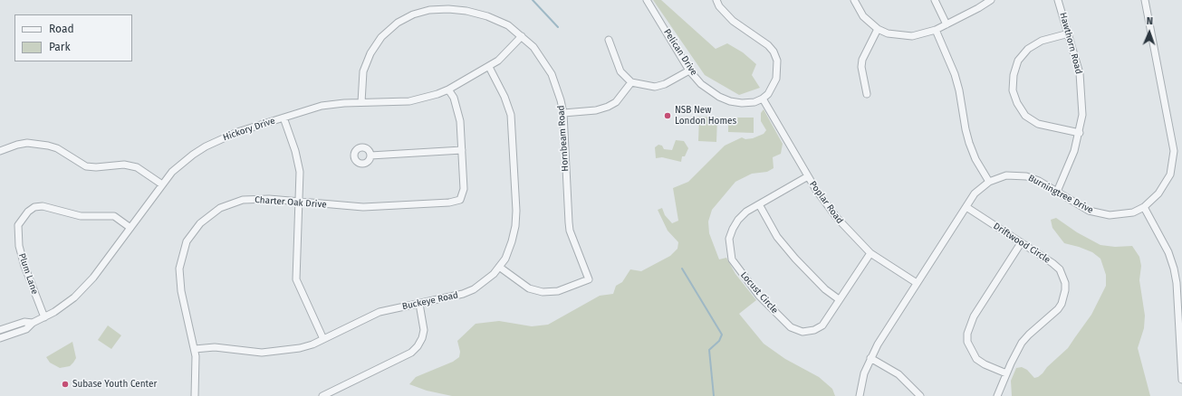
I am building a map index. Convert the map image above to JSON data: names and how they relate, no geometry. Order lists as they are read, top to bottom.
{
  "streets": {
    "street": [
      "Hawthorn Road",
      "Pelican Drive",
      "Hickory Drive",
      "Hornbeam Road",
      "Burningtree Drive",
      "Charter Oak Drive",
      "Poplar Road",
      "Driftwood Circle",
      "Plum Lane",
      "Locust Circle",
      "Buckeye Road"
    ]
  },
  "crossings": [
    ["Hawthorn Road", "Burningtree Drive"],
    ["Pelican Drive", "Poplar Road"],
    ["Hickory Drive", "Hornbeam Road"],
    ["Hickory Drive", "Plum Lane"],
    ["Hickory Drive", "Buckeye Road"],
    ["Hornbeam Road", "Buckeye Road"],
    ["Burningtree Drive", "Poplar Road"],
    ["Burningtree Drive", "Driftwood Circle"],
    ["Charter Oak Drive", "Buckeye Road"],
    ["Poplar Road", "Locust Circle"]
  ],
  "places": ["NSB New London Homes", "Subase Youth Center"],
  "legend": ["Road", "Park"],
  "north": "top"
}
